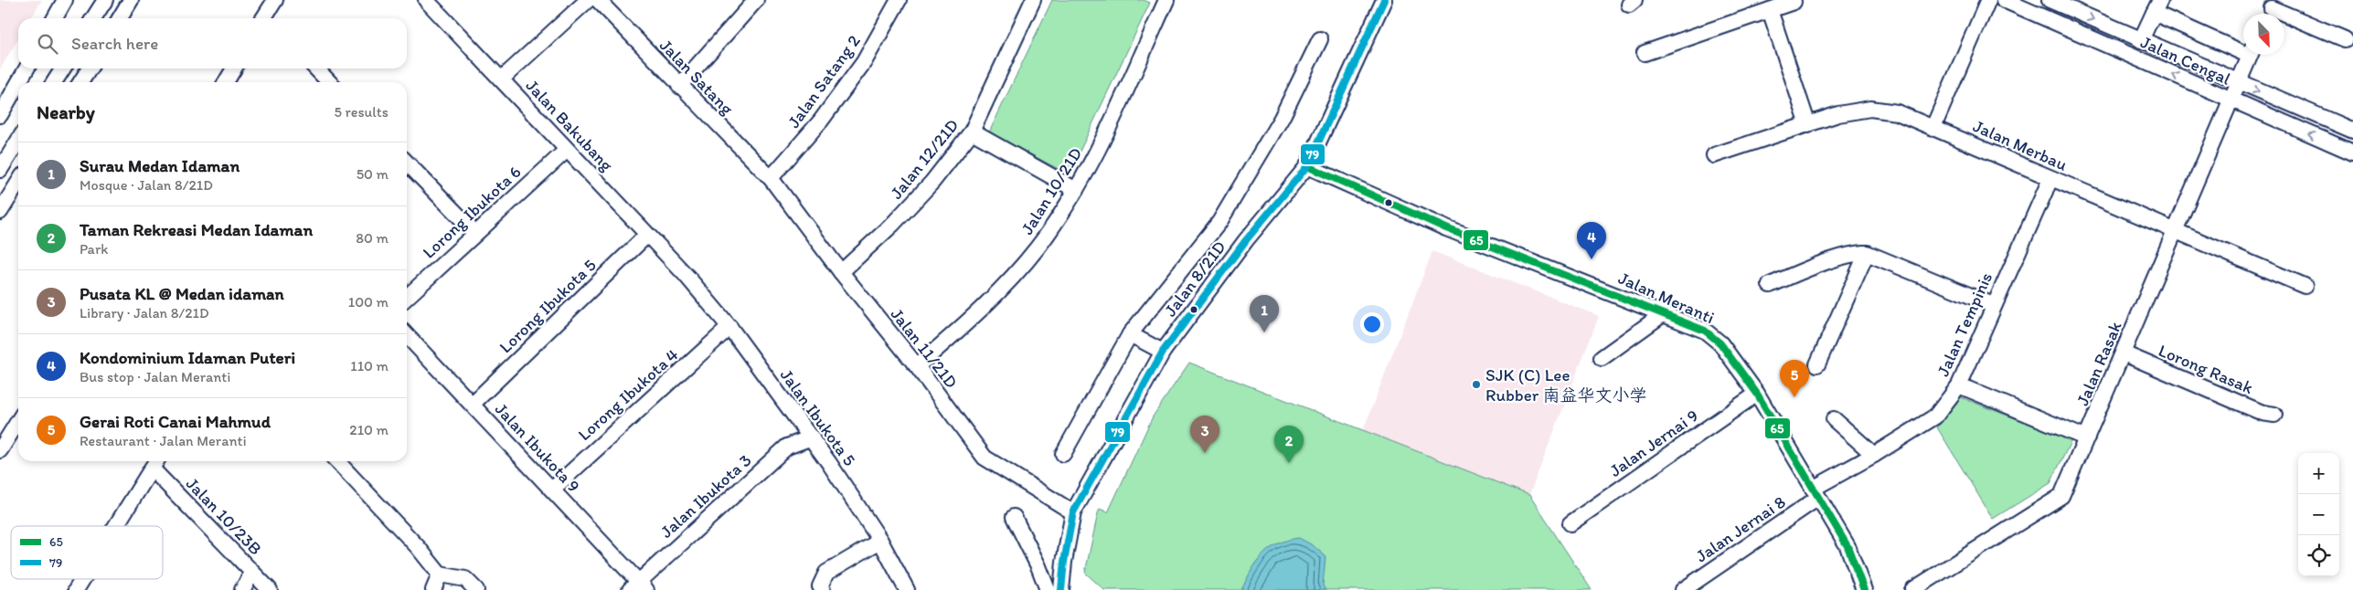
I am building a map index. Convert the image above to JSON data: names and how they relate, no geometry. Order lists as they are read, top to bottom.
{
  "streets": {
    "street": [
      "Jalan Cengal",
      "Jalan Satang",
      "Jalan Satang 2",
      "Jalan Bakubang",
      "Jalan Merbau",
      "Jalan 12/21D",
      "Jalan 10/21D",
      "Lorong Ibukota 6",
      "Jalan 8/21D",
      "Jalan Meranti",
      "Lorong Ibukota 5",
      "Jalan Tempinis",
      "Jalan 11/21D",
      "Jalan Rasak",
      "Lorong Rasak",
      "Lorong Ibukota 4",
      "Jalan Ibukota 5",
      "Jalan Jernai 9",
      "Jalan Ibukota 9",
      "Jalan Ibukota 3",
      "Jalan 10/23B",
      "Jalan Jernai 8"
    ]
  },
  "crossings": [
    ["Jalan Cengal", "Jalan Rasak"],
    ["Jalan Satang", "Jalan Satang 2"],
    ["Jalan Satang", "Jalan 11/21D"],
    ["Jalan Satang 2", "Jalan 11/21D"],
    ["Jalan Bakubang", "Lorong Ibukota 6"],
    ["Jalan Bakubang", "Lorong Ibukota 5"],
    ["Jalan Bakubang", "Jalan Ibukota 5"],
    ["Jalan Merbau", "Jalan Tempinis"],
    ["Jalan Merbau", "Jalan Rasak"],
    ["Jalan 12/21D", "Jalan 11/21D"],
    ["Jalan 10/21D", "Jalan 11/21D"],
    ["Jalan 8/21D", "Jalan Meranti"],
    ["Jalan 8/21D", "Jalan 11/21D"],
    ["Jalan Meranti", "Jalan Tempinis"],
    ["Jalan Meranti", "Jalan Jernai 9"],
    ["Jalan Meranti", "Jalan Jernai 8"],
    ["Lorong Ibukota 5", "Jalan Ibukota 9"],
    ["Jalan Tempinis", "Jalan Jernai 8"],
    ["Jalan Rasak", "Lorong Rasak"],
    ["Lorong Ibukota 4", "Jalan Ibukota 5"],
    ["Lorong Ibukota 4", "Jalan Ibukota 9"],
    ["Jalan Ibukota 5", "Jalan Ibukota 3"],
    ["Jalan Ibukota 9", "Jalan Ibukota 3"]
  ],
  "places": ["SJK (C) Lee Rubber 南益华文小学"],
  "lines": ["transit line 79", "transit line 65"],
  "legend": ["65", "79"],
  "north": "bottom right",
  "page": {
    "search": "Search here",
    "heading": ["Nearby", "5 results"],
    "list": [
      {
        "mark": "1",
        "name": "Surau Medan Idaman",
        "note": "Mosque · Jalan 8/21D",
        "value": "50 m"
      },
      {
        "mark": "2",
        "name": "Taman Rekreasi Medan Idaman",
        "note": "Park",
        "value": "80 m"
      },
      {
        "mark": "3",
        "name": "Pusata KL @ Medan idaman",
        "note": "Library · Jalan 8/21D",
        "value": "100 m"
      },
      {
        "mark": "4",
        "name": "Kondominium Idaman Puteri",
        "note": "Bus stop · Jalan Meranti",
        "value": "110 m"
      },
      {
        "mark": "5",
        "name": "Gerai Roti Canai Mahmud",
        "note": "Restaurant · Jalan Meranti",
        "value": "210 m"
      }
    ],
    "pins": [
      "4",
      "1",
      "5",
      "3",
      "2"
    ],
    "map_buttons": ["+", "−"]
  }
}
